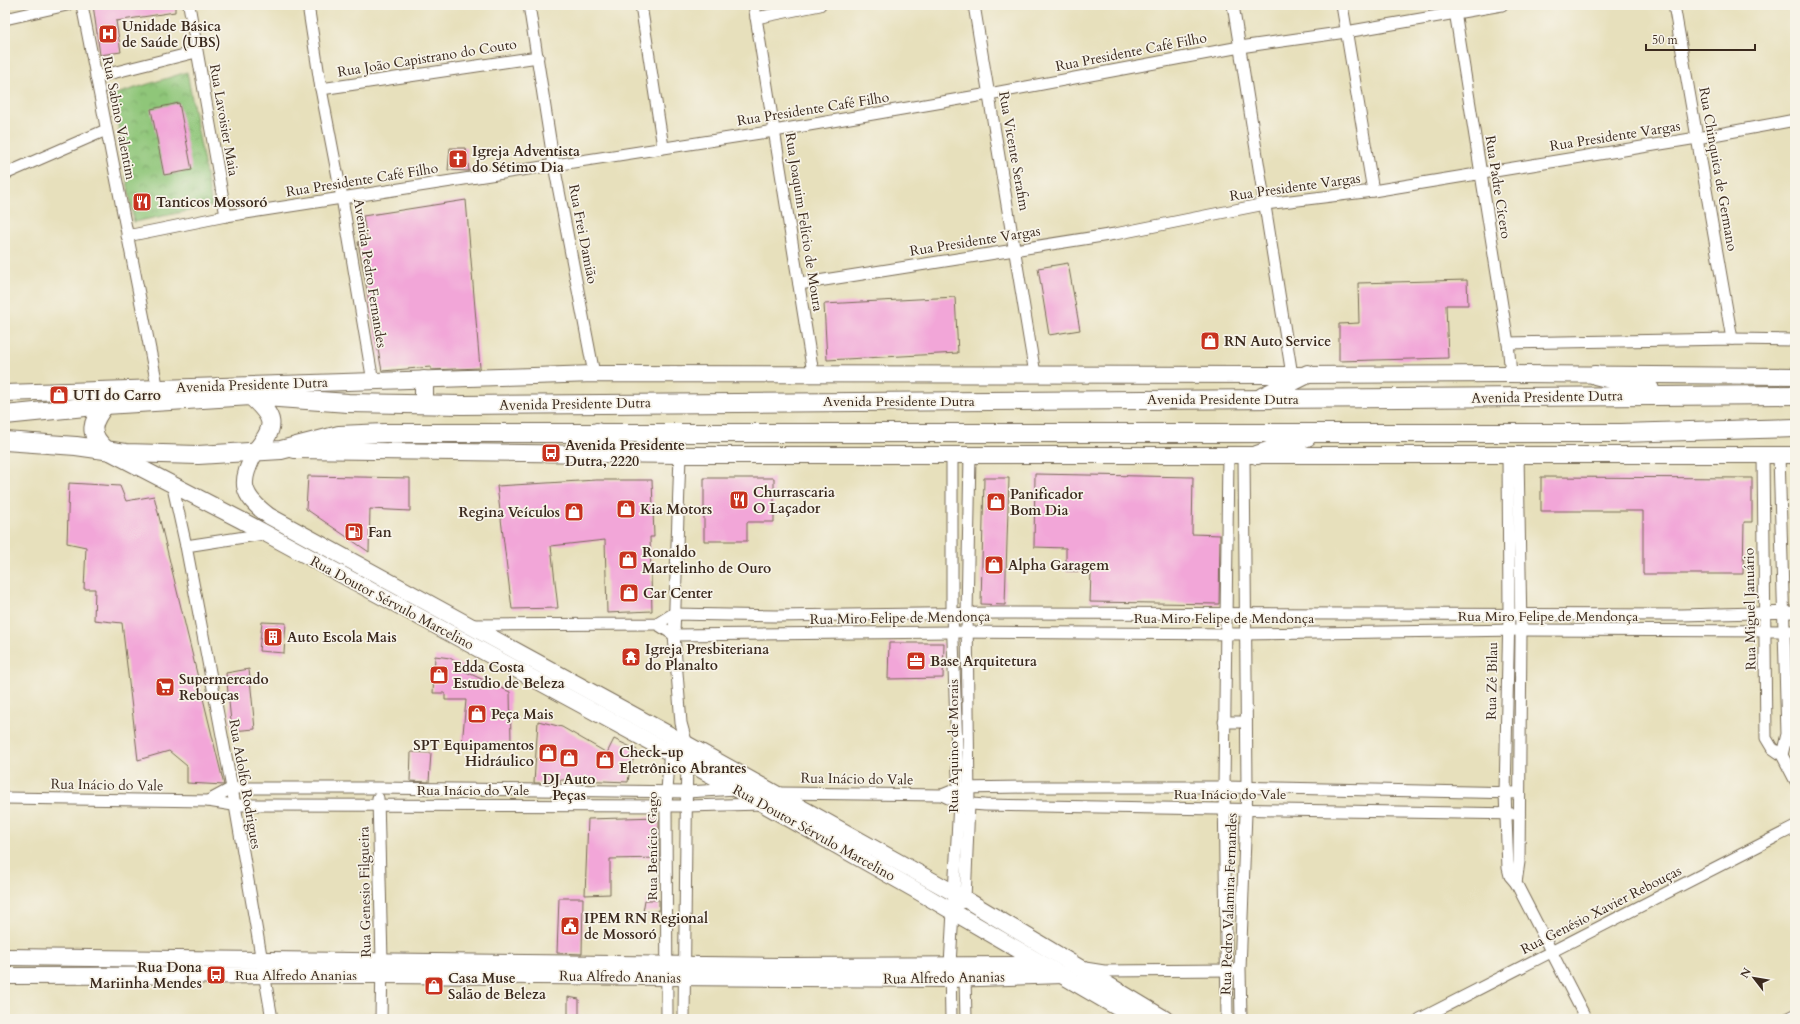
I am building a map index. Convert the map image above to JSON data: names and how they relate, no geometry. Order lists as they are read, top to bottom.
{
  "streets": {
    "main road": ["Avenida Presidente Dutra", "Rua Doutor Sérvulo Marcelino", "Rua Alfredo Ananias"],
    "street": [
      "Rua Presidente Café Filho",
      "Rua João Capistrano do Couto",
      "Rua Sabino Valentim",
      "Rua Lavoisier Maia",
      "Rua Presidente Vargas",
      "Rua Vicente Serafim",
      "Rua Chinquica de Germano",
      "Rua Padre Cícero",
      "Rua Joaquim Felício de Moura",
      "Rua Frei Damião",
      "Avenida Pedro Fernandes",
      "Rua Miguel Januário",
      "Rua Miro Felipe de Mendonça",
      "Rua Zé Bilau",
      "Rua Aquino de Morais",
      "Rua Inácio do Vale",
      "Rua Adolfo Rodrigues",
      "Rua Benício Gago",
      "Rua Genesio Filgueira",
      "Rua Pedro Valamira Fernandes",
      "Rua Genésio Xavier Rebouças"
    ]
  },
  "crossings": [
    ["Rua Presidente Café Filho", "Rua Sabino Valentim"],
    ["Rua Presidente Café Filho", "Rua Lavoisier Maia"],
    ["Rua Presidente Café Filho", "Rua Vicente Serafim"],
    ["Rua Presidente Café Filho", "Rua Padre Cícero"],
    ["Rua Presidente Café Filho", "Rua Joaquim Felício de Moura"],
    ["Rua Presidente Café Filho", "Rua Frei Damião"],
    ["Rua Presidente Café Filho", "Avenida Pedro Fernandes"],
    ["Rua João Capistrano do Couto", "Rua Frei Damião"],
    ["Rua João Capistrano do Couto", "Avenida Pedro Fernandes"],
    ["Rua Sabino Valentim", "Avenida Presidente Dutra"],
    ["Rua Presidente Vargas", "Rua Vicente Serafim"],
    ["Rua Presidente Vargas", "Rua Chinquica de Germano"],
    ["Rua Presidente Vargas", "Rua Padre Cícero"],
    ["Rua Presidente Vargas", "Rua Joaquim Felício de Moura"],
    ["Rua Vicente Serafim", "Avenida Presidente Dutra"],
    ["Rua Padre Cícero", "Avenida Presidente Dutra"],
    ["Rua Joaquim Felício de Moura", "Avenida Presidente Dutra"],
    ["Rua Frei Damião", "Avenida Presidente Dutra"],
    ["Avenida Pedro Fernandes", "Avenida Presidente Dutra"],
    ["Avenida Presidente Dutra", "Rua Doutor Sérvulo Marcelino"],
    ["Avenida Presidente Dutra", "Rua Miguel Januário"],
    ["Avenida Presidente Dutra", "Rua Zé Bilau"],
    ["Avenida Presidente Dutra", "Rua Aquino de Morais"],
    ["Avenida Presidente Dutra", "Rua Benício Gago"],
    ["Avenida Presidente Dutra", "Rua Pedro Valamira Fernandes"],
    ["Rua Doutor Sérvulo Marcelino", "Rua Aquino de Morais"],
    ["Rua Doutor Sérvulo Marcelino", "Rua Inácio do Vale"],
    ["Rua Doutor Sérvulo Marcelino", "Rua Adolfo Rodrigues"],
    ["Rua Doutor Sérvulo Marcelino", "Rua Benício Gago"],
    ["Rua Doutor Sérvulo Marcelino", "Rua Alfredo Ananias"],
    ["Rua Miguel Januário", "Rua Miro Felipe de Mendonça"],
    ["Rua Miro Felipe de Mendonça", "Rua Zé Bilau"],
    ["Rua Miro Felipe de Mendonça", "Rua Aquino de Morais"],
    ["Rua Miro Felipe de Mendonça", "Rua Benício Gago"],
    ["Rua Miro Felipe de Mendonça", "Rua Pedro Valamira Fernandes"],
    ["Rua Zé Bilau", "Rua Inácio do Vale"],
    ["Rua Zé Bilau", "Rua Genésio Xavier Rebouças"],
    ["Rua Aquino de Morais", "Rua Inácio do Vale"],
    ["Rua Inácio do Vale", "Rua Adolfo Rodrigues"],
    ["Rua Inácio do Vale", "Rua Benício Gago"],
    ["Rua Inácio do Vale", "Rua Genesio Filgueira"],
    ["Rua Inácio do Vale", "Rua Pedro Valamira Fernandes"],
    ["Rua Adolfo Rodrigues", "Rua Alfredo Ananias"],
    ["Rua Benício Gago", "Rua Alfredo Ananias"],
    ["Rua Genesio Filgueira", "Rua Alfredo Ananias"]
  ],
  "places": {
    "hospital": ["Unidade Básica de Saúde (UBS)"],
    "church": ["Igreja Adventista do Sétimo Dia"],
    "restaurant": ["Tanticos Mossoró", "Churrascaria O Laçador"],
    "shop": [
      "RN Auto Service",
      "UTI do Carro",
      "Panificador Bom Dia",
      "Kia Motors",
      "Regina Veículos",
      "Ronaldo Martelinho de Ouro",
      "Alpha Garagem",
      "Car Center",
      "Edda Costa Estudio de Beleza",
      "Peça Mais",
      "SPT Equipamentos Hidráulico",
      "DJ Auto Peças",
      "Check-up Eletrônico Abrantes",
      "Casa Muse Salão de Beleza"
    ],
    "bus stop": ["Avenida Presidente Dutra, 2220", "Rua Dona Mariinha Mendes"],
    "fuel station": ["Fan"],
    "building": ["Auto Escola Mais"],
    "temple": ["Igreja Presbiteriana do Planalto"],
    "office": ["Base Arquitetura"],
    "supermarket": ["Supermercado Rebouças"],
    "public building": ["IPEM RN Regional de Mossoró"]
  },
  "scale_bar": "50 m",
  "north": "top left"
}
